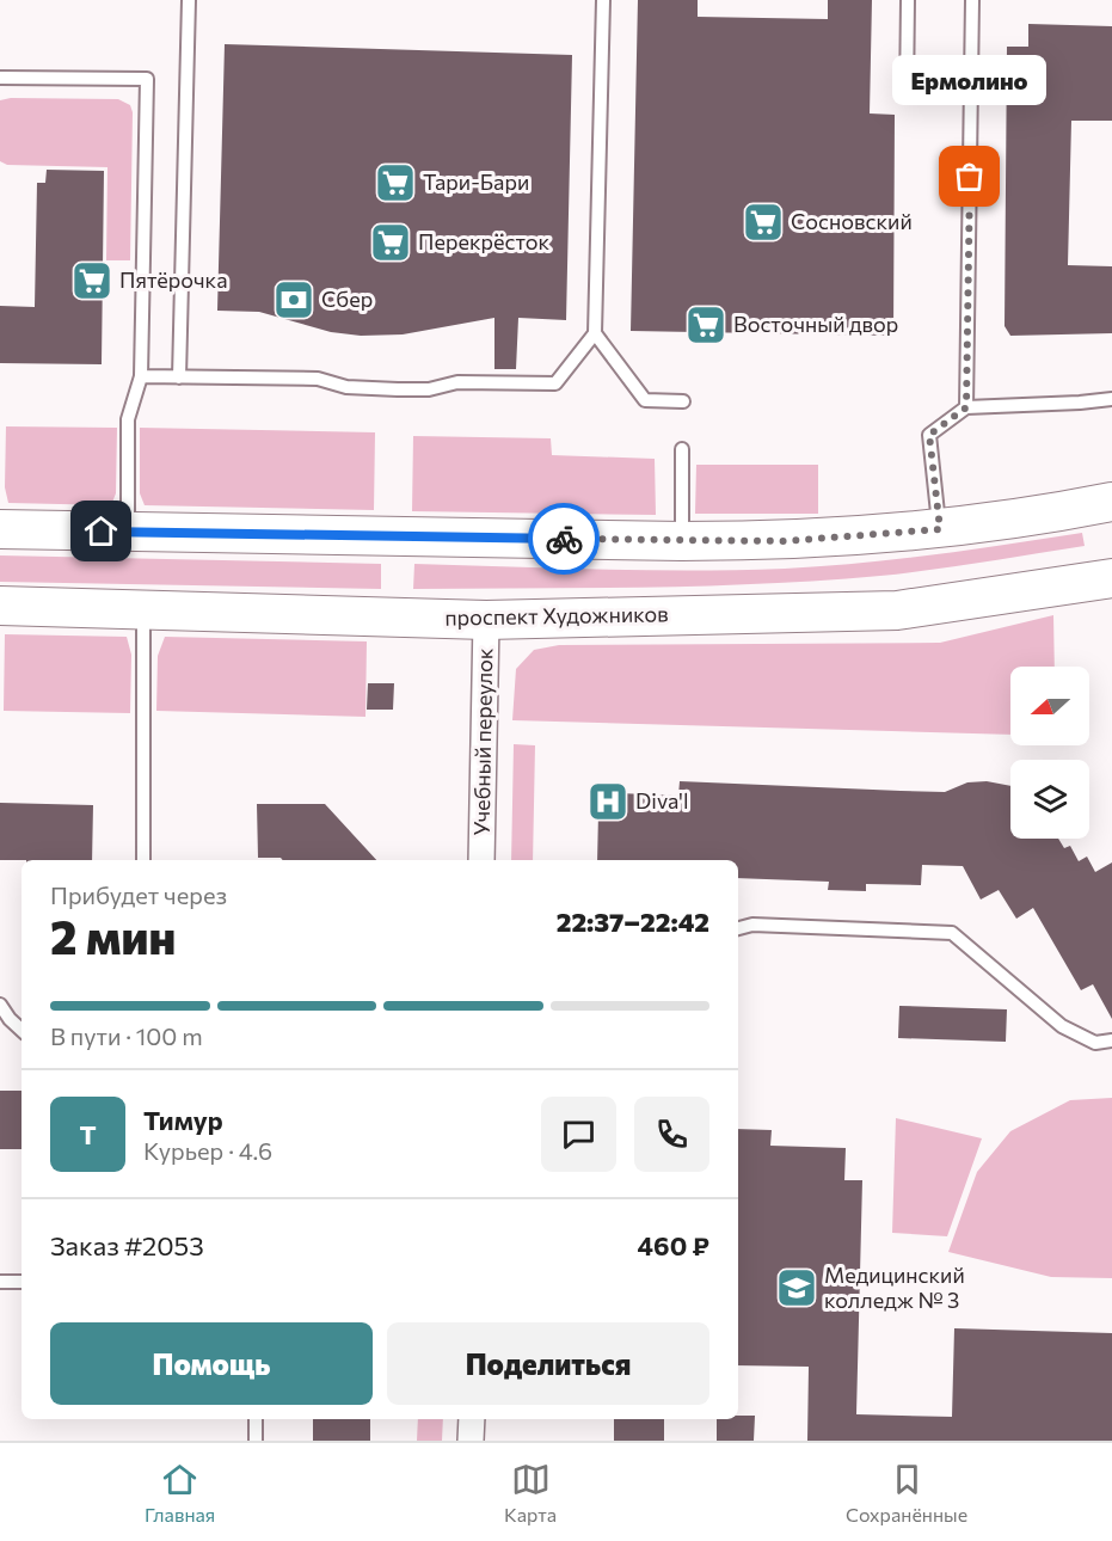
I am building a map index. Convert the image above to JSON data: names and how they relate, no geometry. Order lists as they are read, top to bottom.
{
  "streets": {
    "street": ["проспект Художников", "Учебный переулок"]
  },
  "crossings": [
    ["проспект Художников", "Учебный переулок"]
  ],
  "places": {
    "other": ["Ермолино"],
    "supermarket": [
      "Тари-Бари",
      "Сосновский",
      "Перекрёсток",
      "Пятёрочка",
      "Восточный двор"
    ],
    "bank": ["Сбер"],
    "hospital": ["Diva'l"],
    "school or university": ["Медицинский колледж № 3"]
  },
  "north": "left",
  "page": {
    "bubble": "Ермолино",
    "heading": ["2 мин", "Прибудет через", "22:37–22:42"],
    "panel": [
      "Тимур",
      "Курьер · 4.6",
      "Заказ #2053",
      "460 ₽"
    ],
    "bar": "В пути · 100 m",
    "round": "Т",
    "buttons": ["Помощь", "Поделиться"],
    "tabs": ["Главная", "Карта", "Сохранённые"]
  }
}
